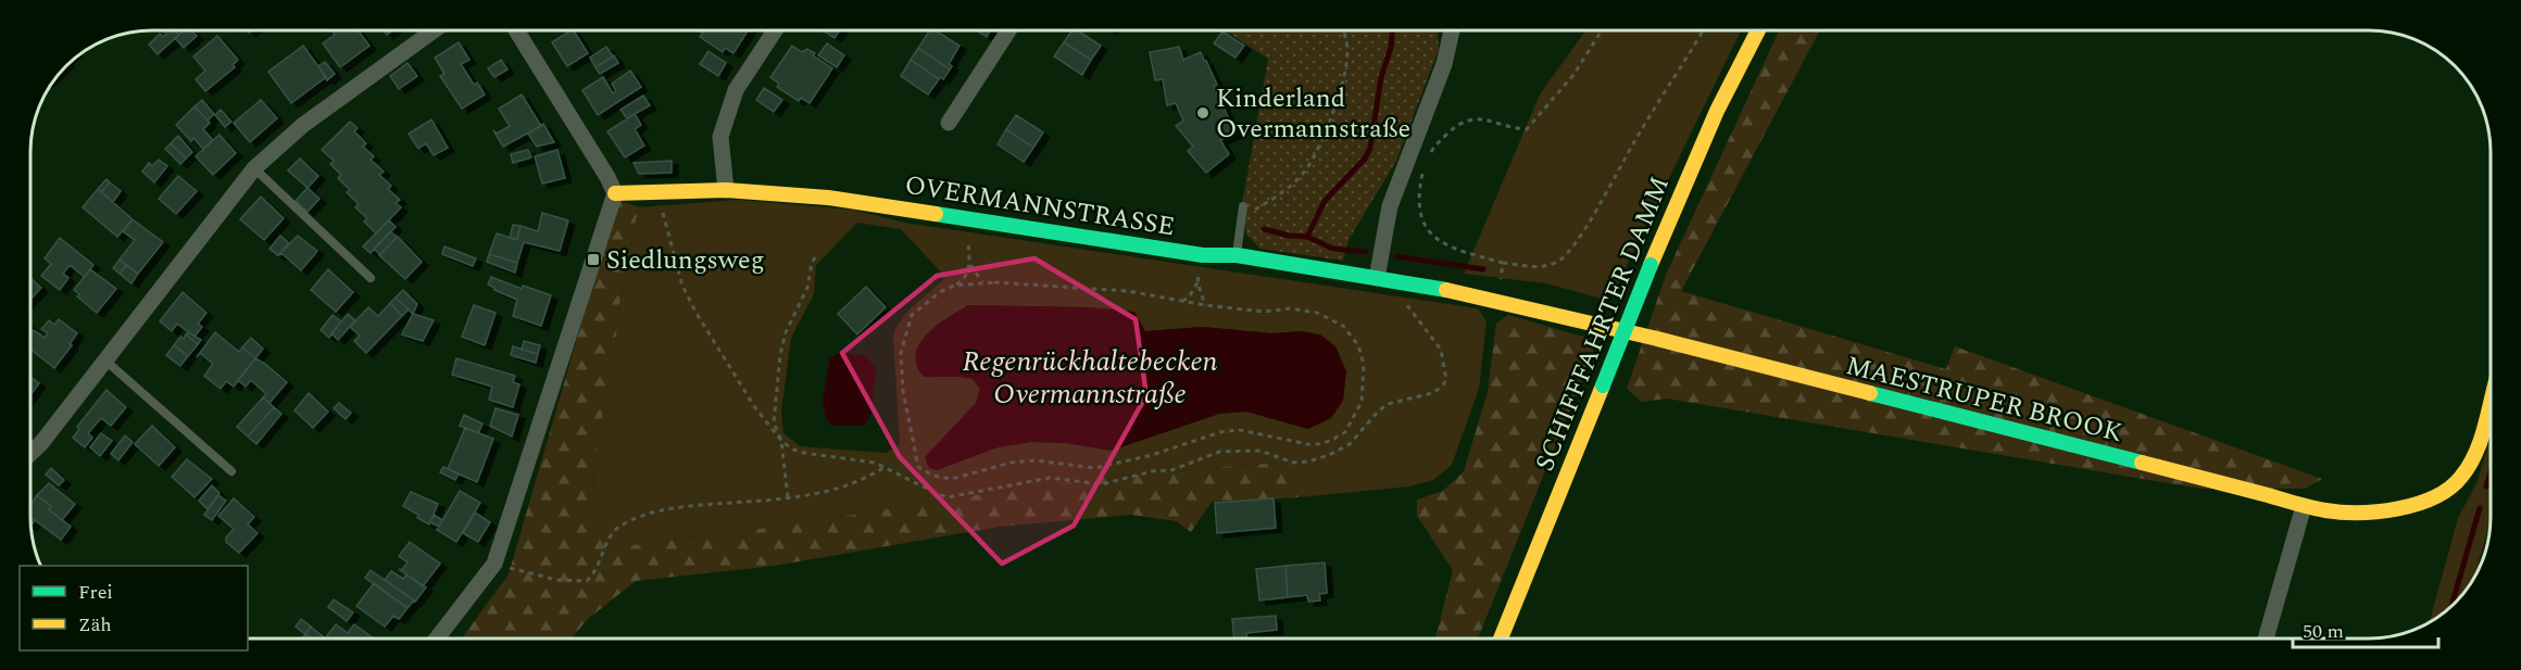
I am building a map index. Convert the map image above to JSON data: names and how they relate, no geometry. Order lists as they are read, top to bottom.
{
  "streets": {
    "street": ["OVERMANNSTRASSE", "SCHIFFFAHRTER DAMM", "MAESTRUPER BROOK"]
  },
  "crossings": [
    ["OVERMANNSTRASSE", "MAESTRUPER BROOK"]
  ],
  "water": ["Regenrückhaltebecken Overmannstraße"],
  "places": {
    "other": ["Kinderland Overmannstraße"],
    "transit": ["Siedlungsweg"]
  },
  "legend": ["Frei", "Zäh"],
  "scale_bar": "50 m"
}
